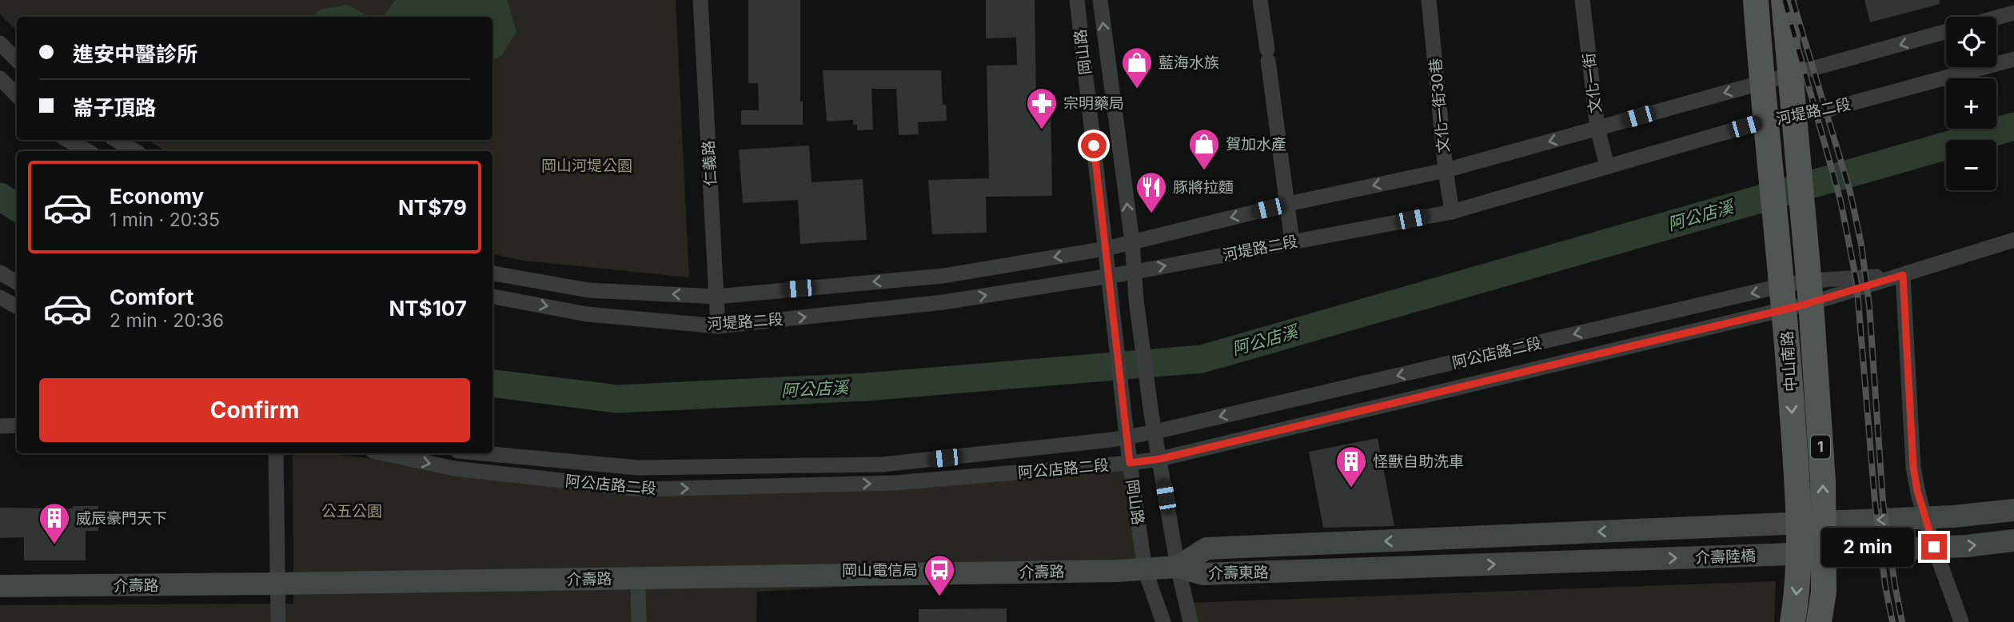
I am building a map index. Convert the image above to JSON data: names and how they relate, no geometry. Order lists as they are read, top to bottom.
{
  "streets": {
    "main road": [
      "中山南路",
      "1",
      "介壽陸橋",
      "介壽路",
      "介壽東路"
    ],
    "street": [
      "岡山路",
      "文化一街",
      "文化一街30巷",
      "河堤路二段",
      "仁義路",
      "阿公店路二段"
    ]
  },
  "crossings": [
    ["岡山路", "河堤路二段"],
    ["岡山路", "阿公店路二段"],
    ["岡山路", "介壽路"],
    ["岡山路", "介壽東路"],
    ["文化一街", "河堤路二段"],
    ["文化一街30巷", "河堤路二段"],
    ["河堤路二段", "仁義路"],
    ["河堤路二段", "中山南路"],
    ["阿公店路二段", "中山南路"],
    ["介壽陸橋", "介壽東路"],
    ["介壽路", "介壽東路"]
  ],
  "water": ["阿公店溪"],
  "parks": ["岡山河堤公園", "公五公園"],
  "places": {
    "shop": ["藍海水族", "賀加水產"],
    "pharmacy": ["宗明藥局"],
    "restaurant": ["豚將拉麵"],
    "building": ["怪獸自助洗車", "威辰豪門天下"],
    "bus stop": ["岡山電信局"]
  },
  "page": {
    "map_buttons": ["+", "−"],
    "banner": ["進安中醫診所", "崙子頂路"],
    "list": [
      {
        "name": "Economy",
        "note": "1 min · 20:35",
        "value": "NT$79"
      },
      {
        "name": "Comfort",
        "note": "2 min · 20:36",
        "value": "NT$107"
      }
    ],
    "buttons": "Confirm",
    "bubble": "2 min"
  }
}
